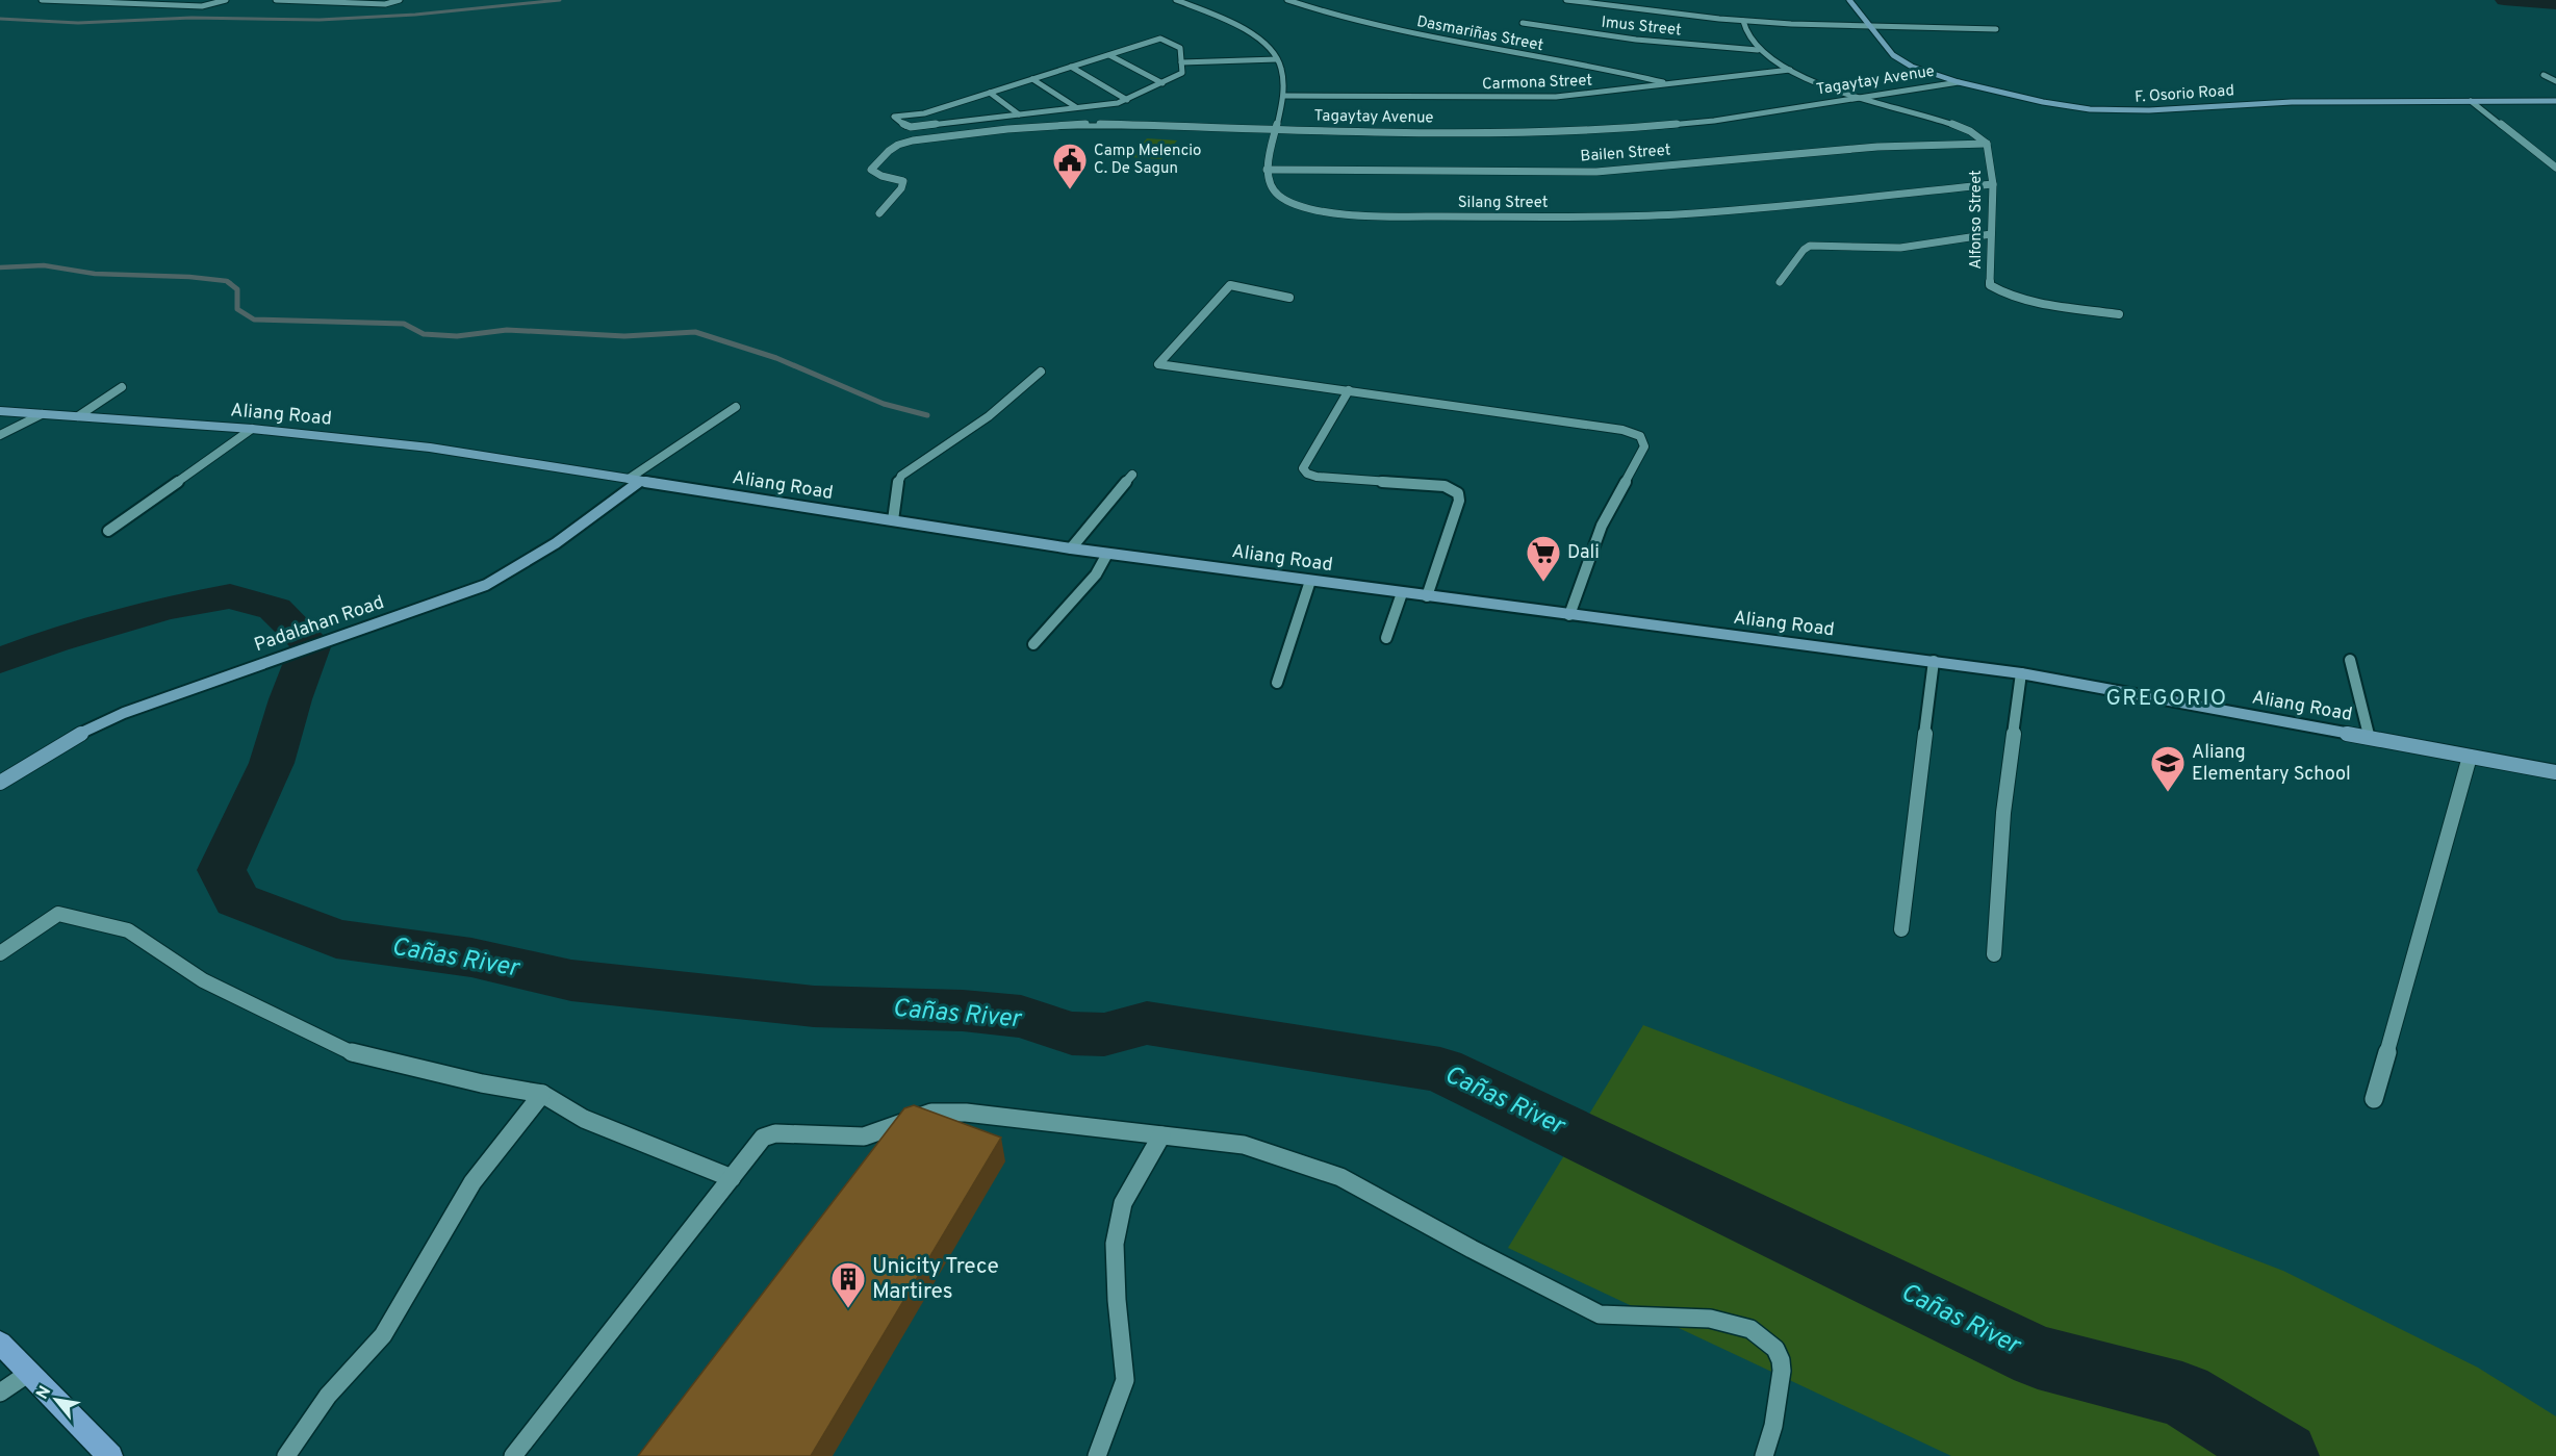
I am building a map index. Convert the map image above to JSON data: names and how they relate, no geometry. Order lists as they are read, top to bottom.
{
  "streets": {
    "street": [
      "Imus Street",
      "Dasmariñas Street",
      "Tagaytay Avenue",
      "Carmona Street",
      "F. Osorio Road",
      "Bailen Street",
      "Silang Street",
      "Alfonso Street",
      "Aliang Road",
      "Padalahan Road"
    ]
  },
  "crossings": [
    ["Imus Street", "Alfonso Street"],
    ["Dasmariñas Street", "Carmona Street"],
    ["Tagaytay Avenue", "F. Osorio Road"],
    ["Tagaytay Avenue", "Alfonso Street"],
    ["Carmona Street", "Alfonso Street"],
    ["Bailen Street", "Silang Street"],
    ["Bailen Street", "Alfonso Street"],
    ["Silang Street", "Alfonso Street"],
    ["Aliang Road", "Padalahan Road"]
  ],
  "districts": ["GREGORIO"],
  "water": ["Cañas River"],
  "places": {
    "public building": ["Camp Melencio C. De Sagun"],
    "supermarket": ["Dali"],
    "school or university": ["Aliang Elementary School"],
    "building": ["Unicity Trece Martires"]
  },
  "north": "top left"
}
